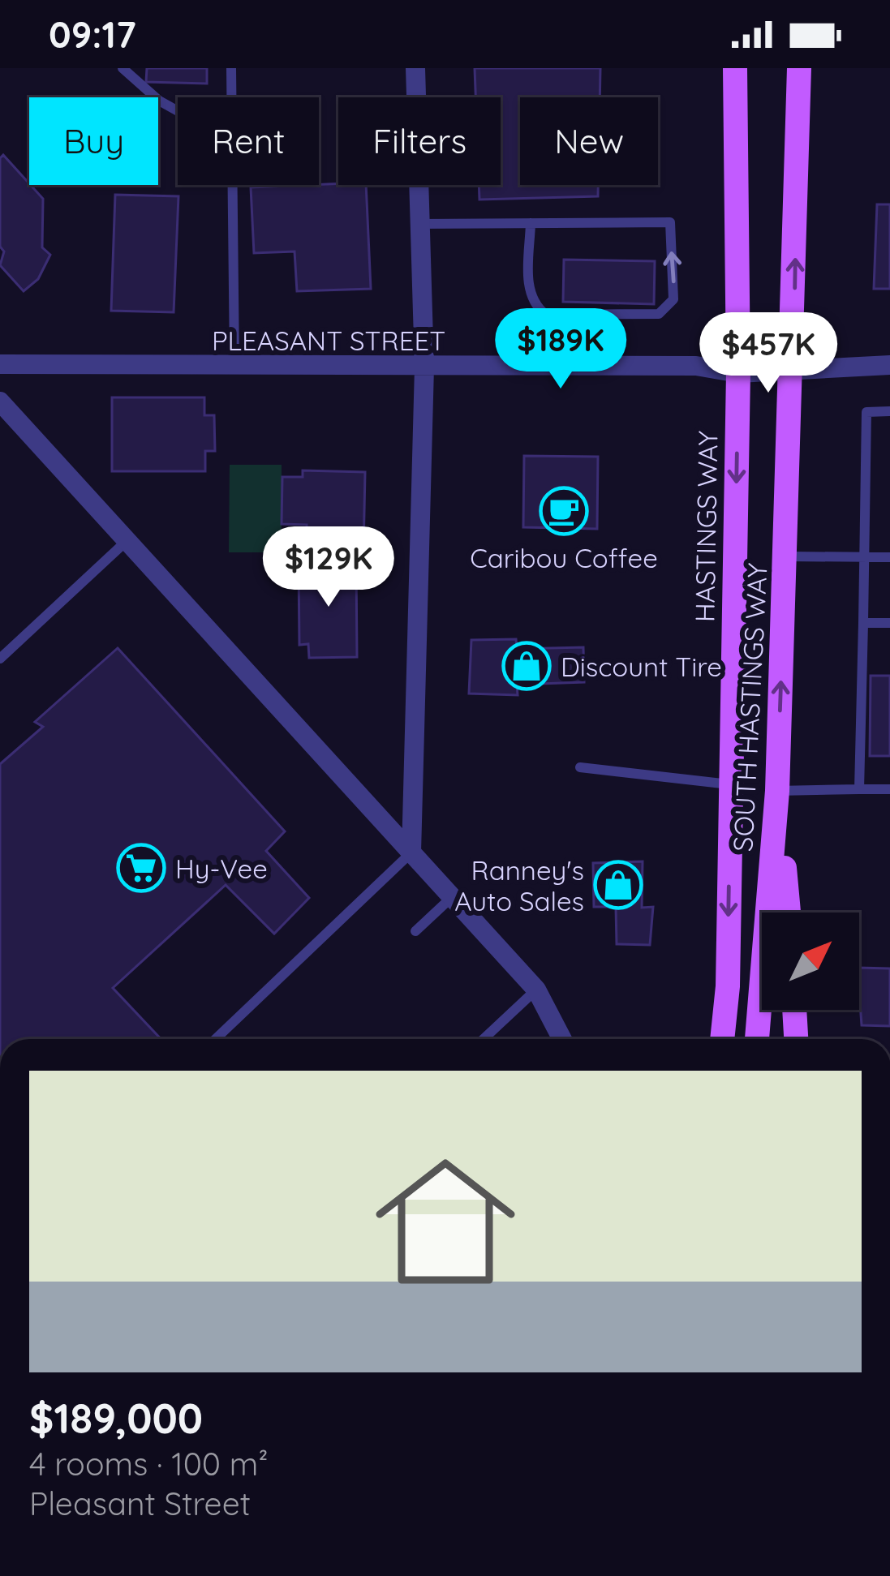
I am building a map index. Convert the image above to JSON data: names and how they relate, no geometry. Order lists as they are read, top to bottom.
{
  "streets": {
    "main road": ["HASTINGS WAY", "SOUTH HASTINGS WAY"],
    "street": ["PLEASANT STREET"]
  },
  "crossings": [
    ["PLEASANT STREET", "HASTINGS WAY"],
    ["PLEASANT STREET", "SOUTH HASTINGS WAY"]
  ],
  "one_way": ["HASTINGS WAY"],
  "places": {
    "cafe": ["Caribou Coffee"],
    "shop": ["Discount Tire", "Ranney's Auto Sales"],
    "supermarket": ["Hy-Vee"]
  },
  "north": "top right",
  "page": {
    "status": "09:17",
    "chip": [
      "Buy",
      "Rent",
      "Filters",
      "New"
    ],
    "price": ["$189K", "$457K", "$129K"],
    "list": [
      {
        "name": "$189,000",
        "note": "4 rooms · 100 m² · Pleasant Street"
      }
    ]
  }
}
